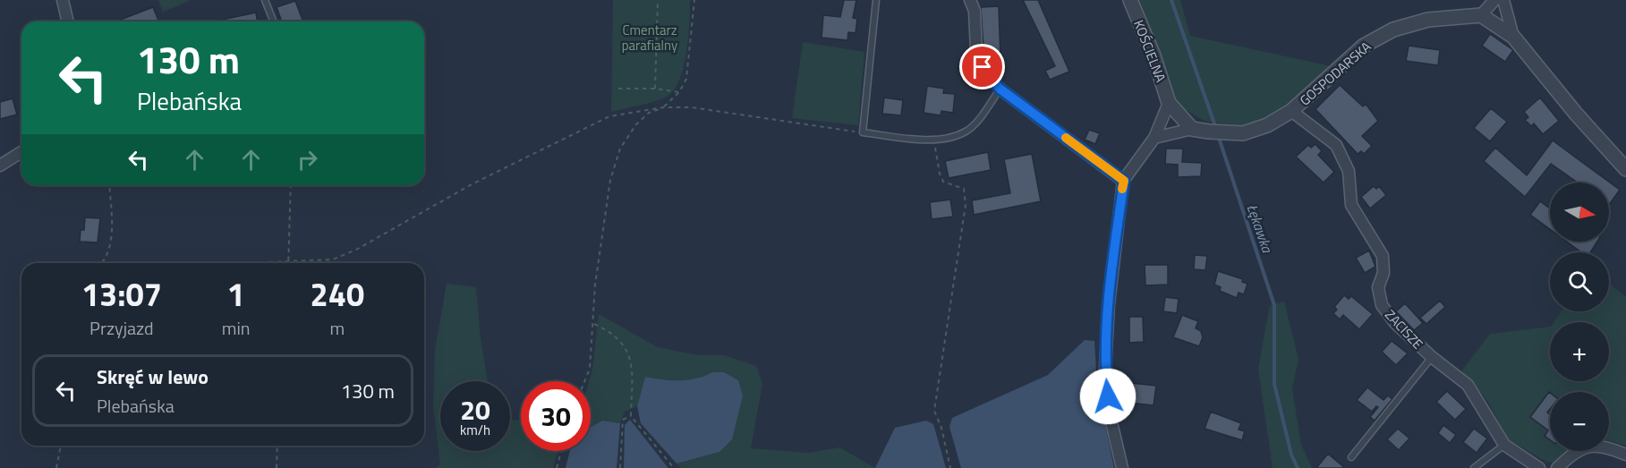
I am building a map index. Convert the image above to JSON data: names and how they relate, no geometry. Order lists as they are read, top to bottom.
{
  "streets": {
    "street": ["KOŚCIELNA", "GOSPODARSKA", "ZACISZE"]
  },
  "crossings": [
    ["GOSPODARSKA", "ZACISZE"]
  ],
  "water": ["Łękawka"],
  "parks": ["Cmentarz parafialny"],
  "north": "right",
  "page": {
    "turn": ["130 m", "Plebańska"],
    "map_buttons": ["+", "−"],
    "eta": [
      "13:07",
      "Przyjazd",
      "1",
      "min",
      "240",
      "m"
    ],
    "list": [
      {
        "name": "Skręć w lewo",
        "note": "Plebańska",
        "value": "130 m"
      }
    ],
    "speed": "20 km/h",
    "limit": "30"
  }
}
